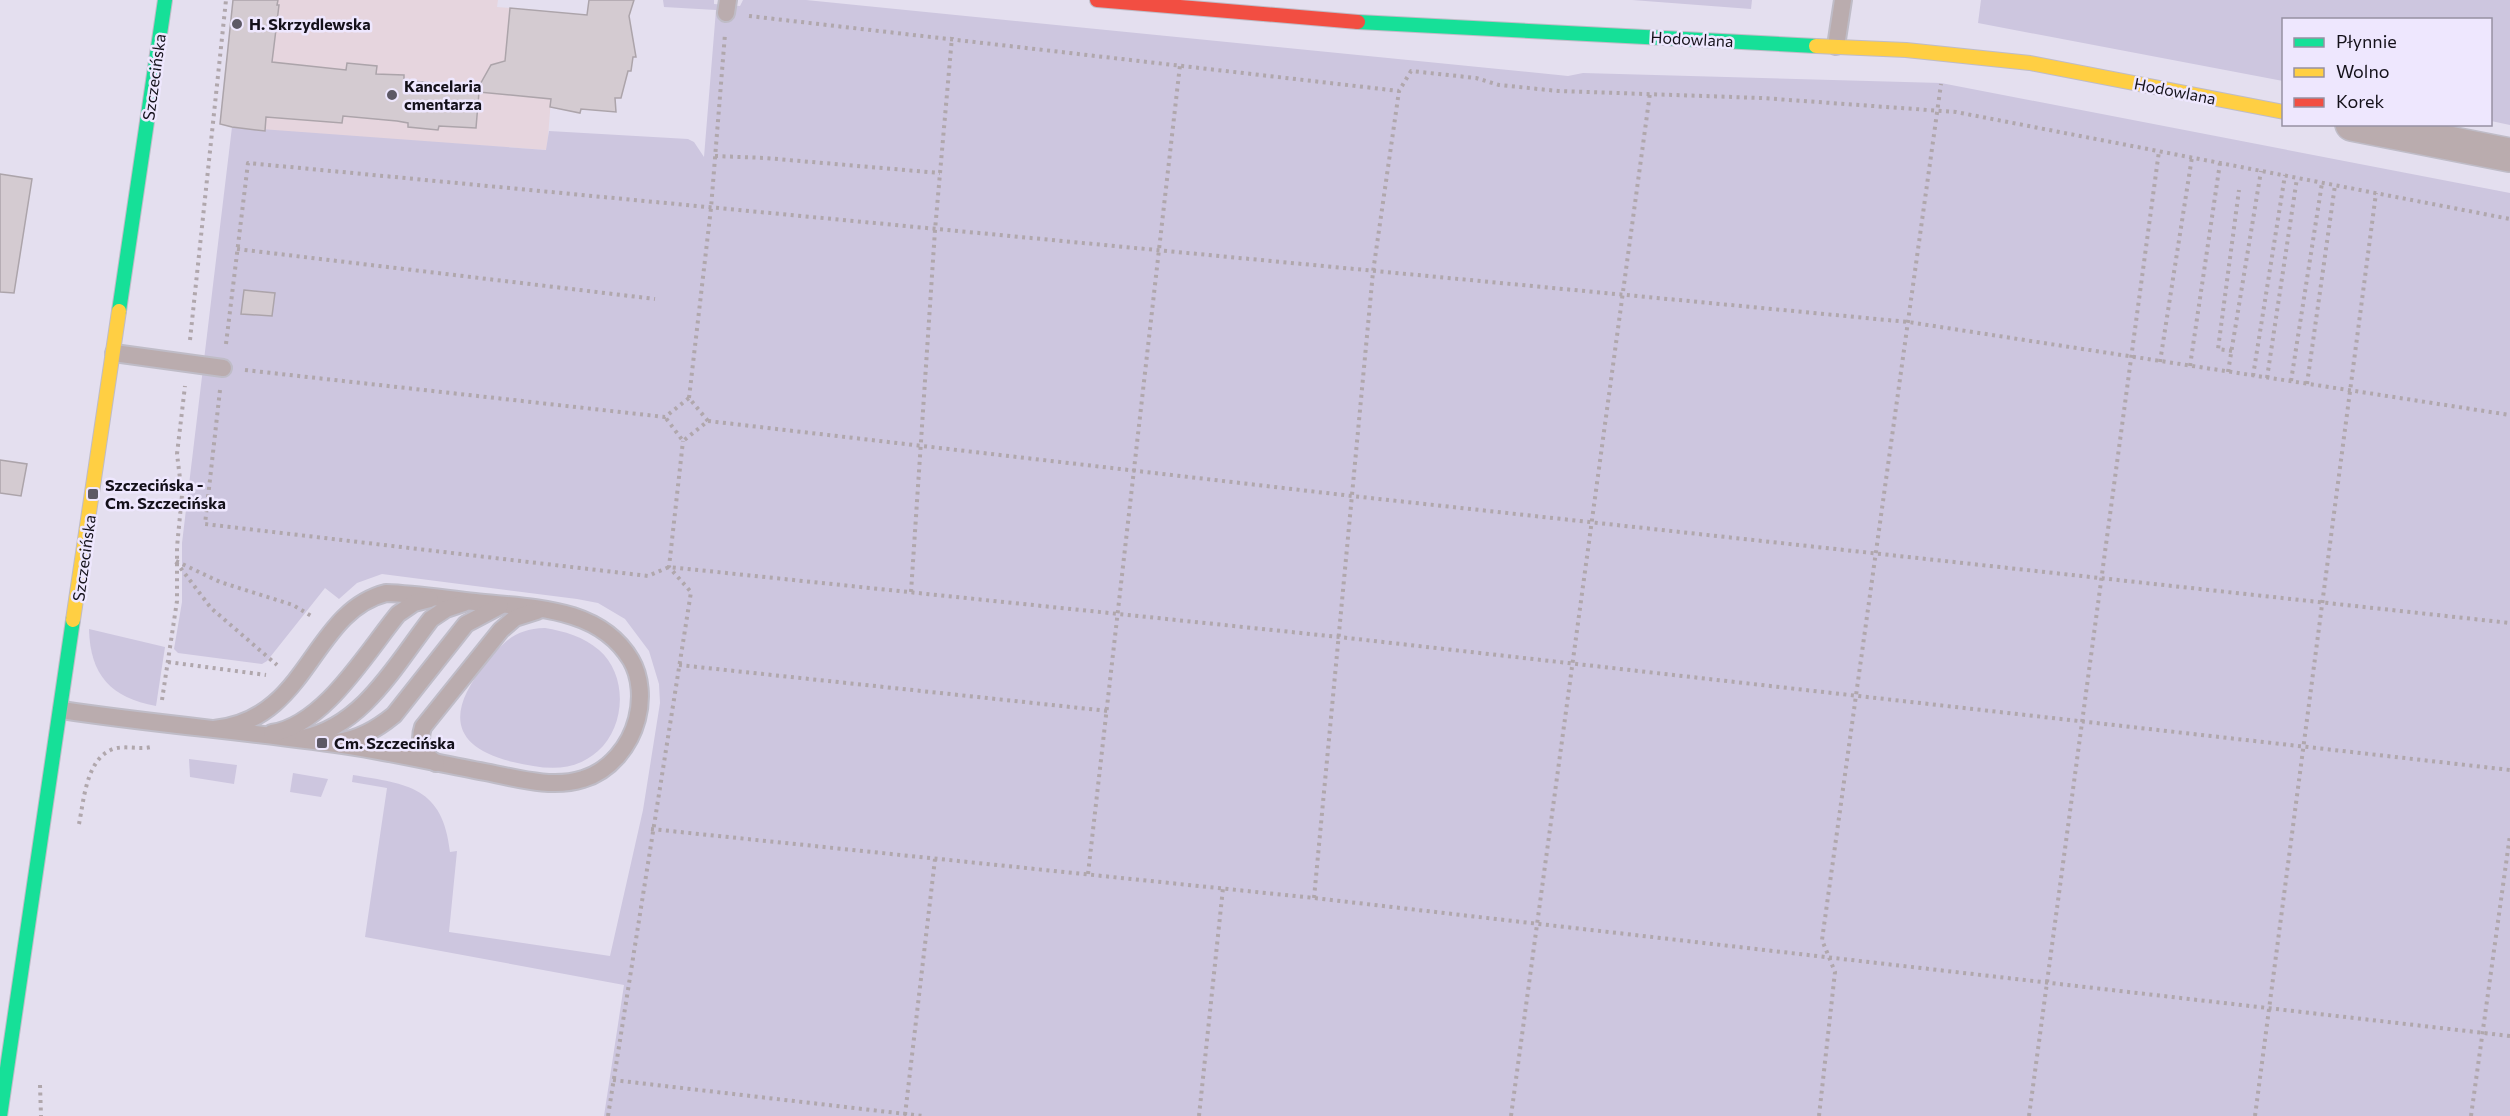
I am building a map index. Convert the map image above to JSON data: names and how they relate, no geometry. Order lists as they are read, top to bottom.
{
  "streets": {
    "street": ["Hodowlana", "Szczecińska"]
  },
  "places": {
    "other": ["H. Skrzydlewska", "Kancelaria cmentarza"],
    "transit": ["Szczecińska - Cm. Szczecińska", "Cm. Szczecińska"]
  },
  "legend": ["Płynnie", "Wolno", "Korek"]
}
